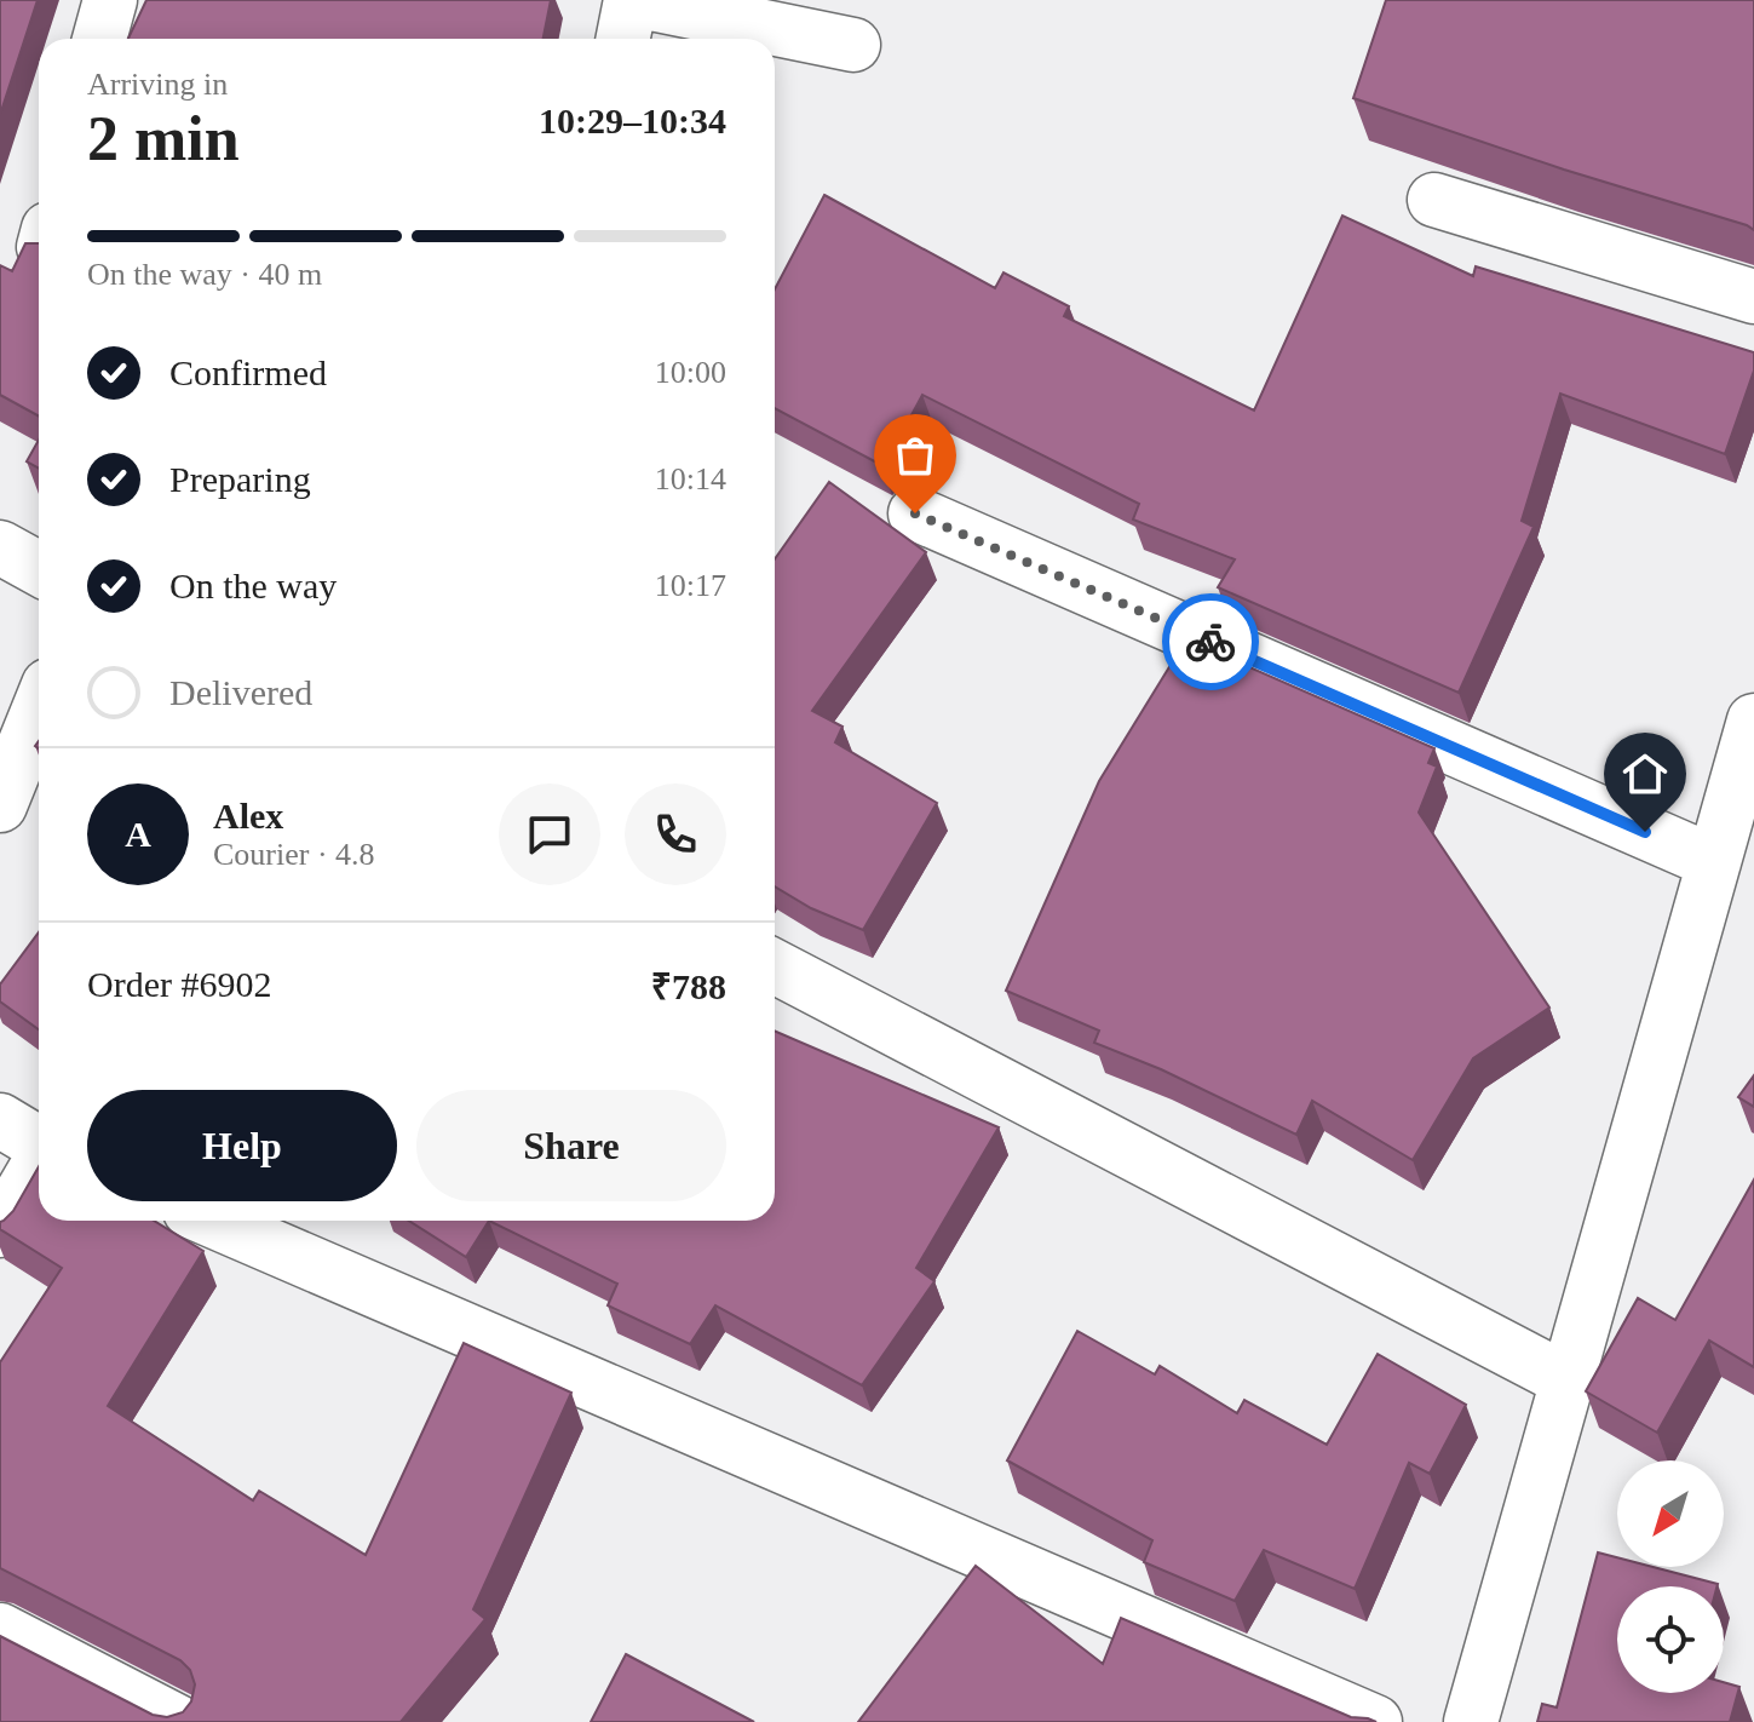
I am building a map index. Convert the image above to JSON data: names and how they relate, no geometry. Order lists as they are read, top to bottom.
{
  "north": "bottom left",
  "page": {
    "heading": ["2 min", "Arriving in", "10:29–10:34"],
    "panel": [
      "Alex",
      "Courier · 4.8",
      "Order #6902",
      "₹788"
    ],
    "bar": "On the way · 40 m",
    "list": [
      ["Confirmed", "10:00"],
      ["Preparing", "10:14"],
      ["On the way", "10:17"],
      "Delivered"
    ],
    "round": "A",
    "buttons": ["Help", "Share"]
  }
}
